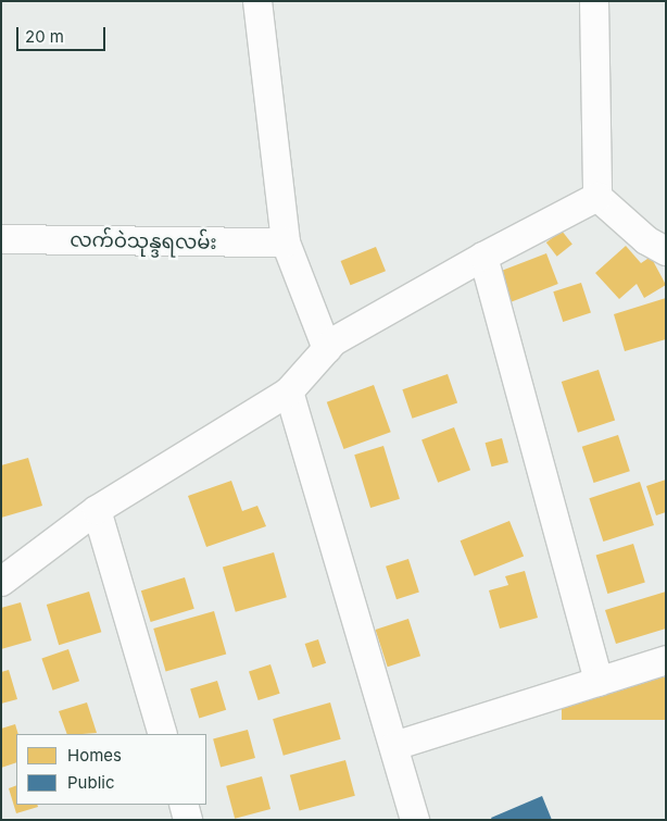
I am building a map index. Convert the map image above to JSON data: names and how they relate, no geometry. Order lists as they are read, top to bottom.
{
  "streets": {
    "street": ["လက်ဝဲသုန္ဒရလမ်း"]
  },
  "legend": ["Homes", "Public"],
  "scale_bar": "20 m"
}
